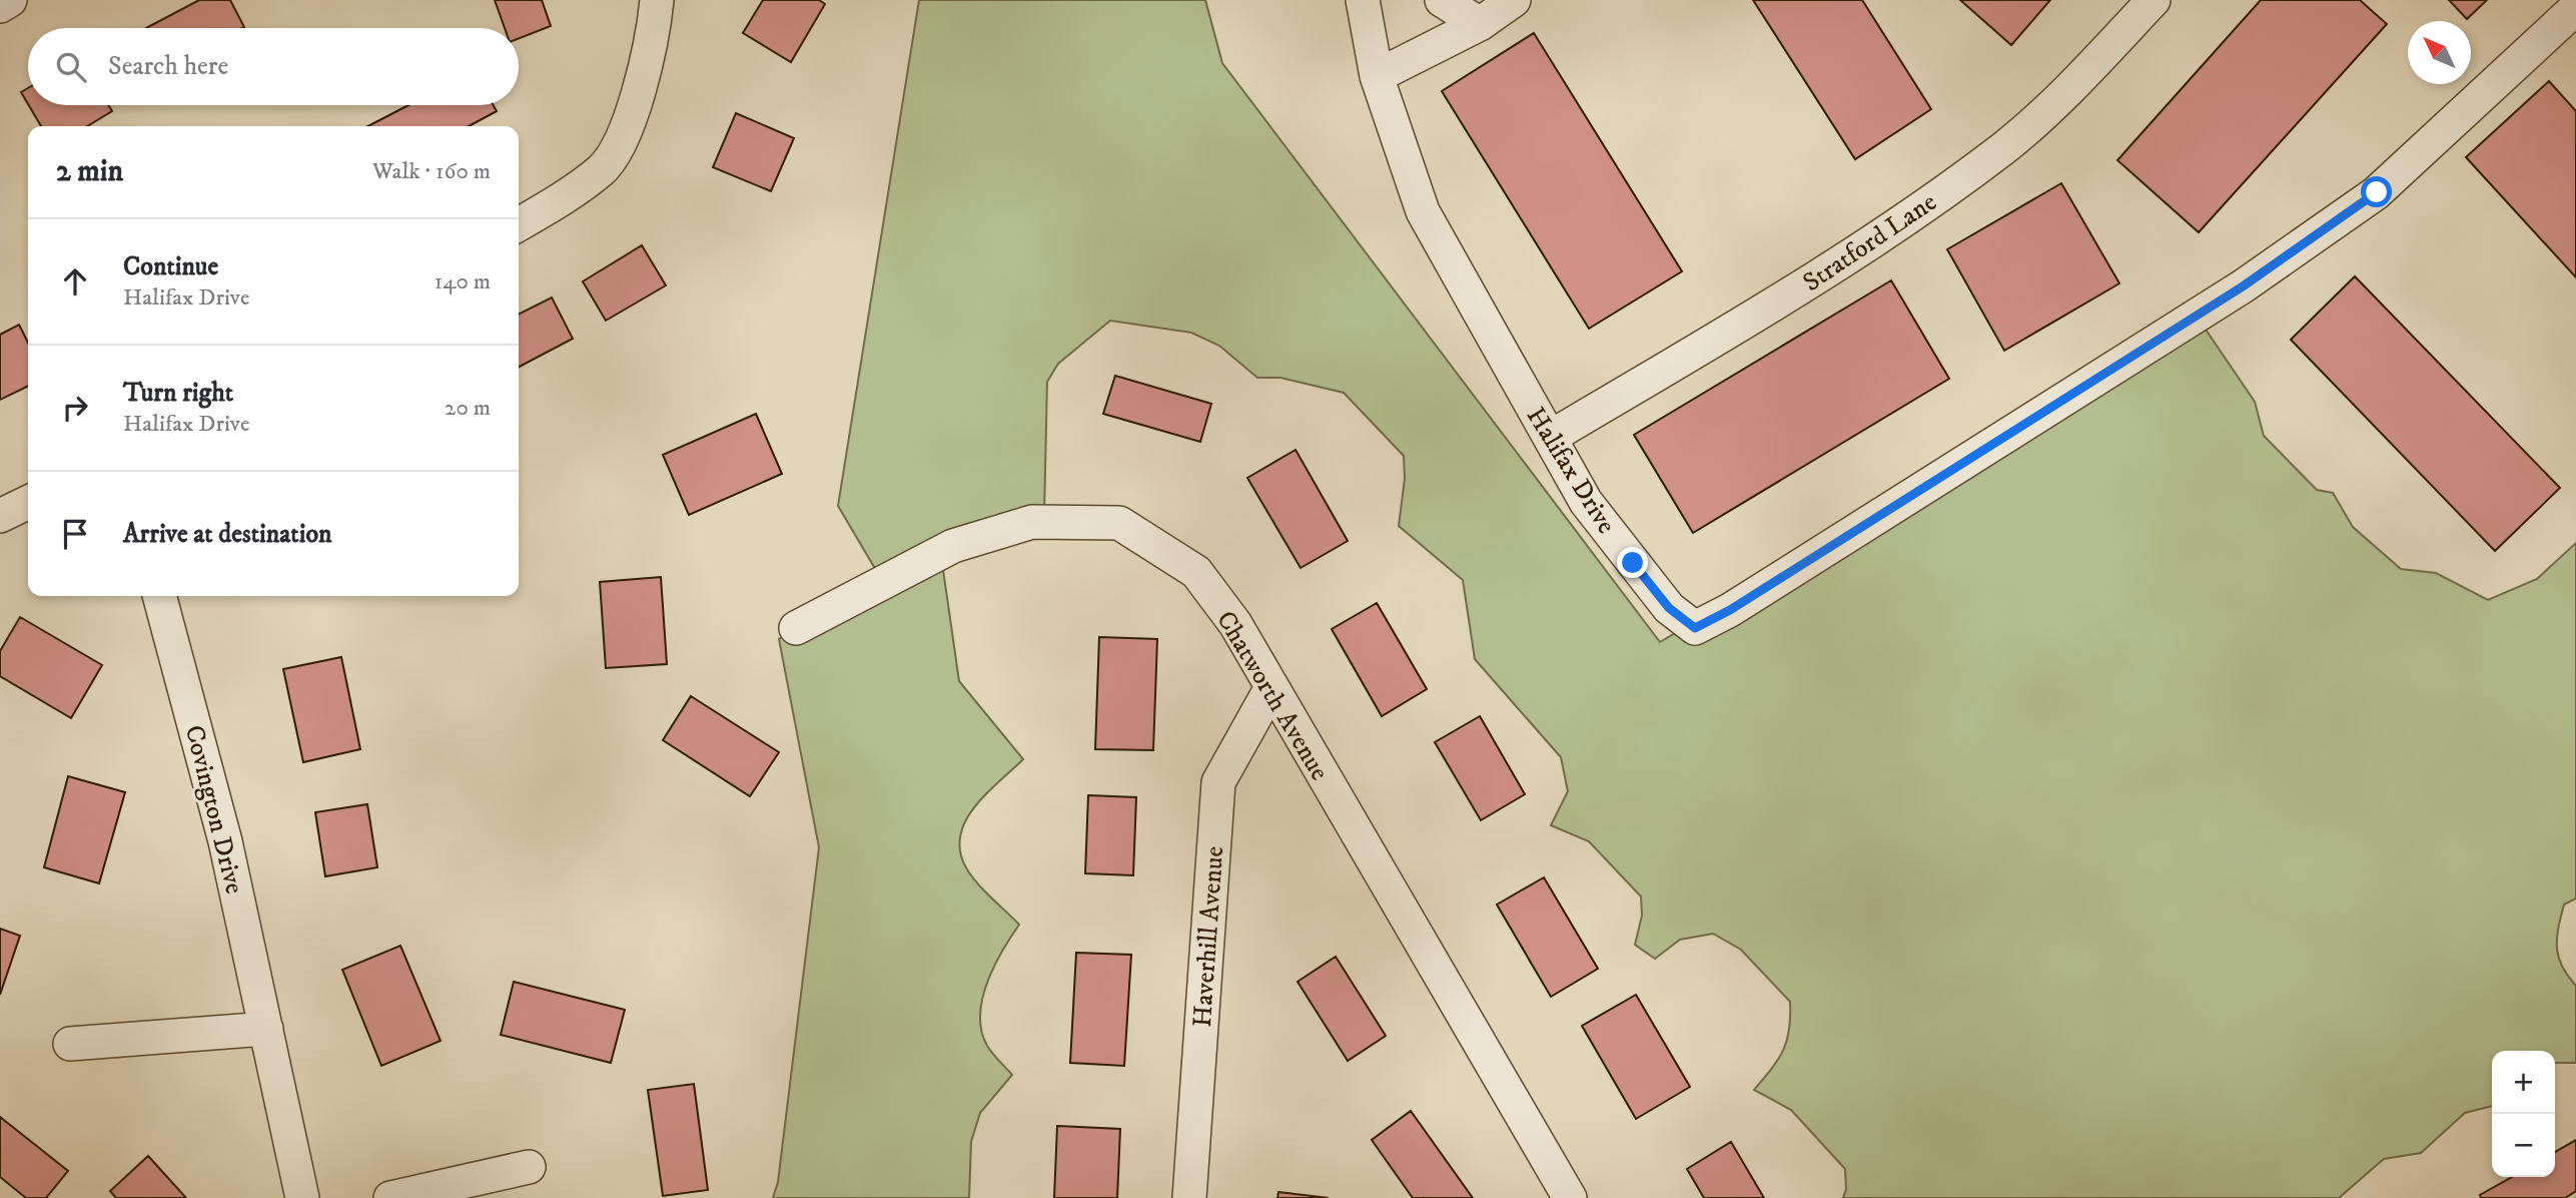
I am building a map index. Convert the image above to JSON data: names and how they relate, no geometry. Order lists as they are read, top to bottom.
{
  "streets": {
    "street": [
      "Stratford Lane",
      "Halifax Drive",
      "Chatworth Avenue",
      "Covington Drive",
      "Haverhill Avenue"
    ]
  },
  "crossings": [
    ["Stratford Lane", "Halifax Drive"],
    ["Chatworth Avenue", "Haverhill Avenue"]
  ],
  "north": "top left",
  "page": {
    "search": "Search here",
    "heading": ["2 min", "Walk · 160 m"],
    "list": [
      ["Continue", "Halifax Drive", "140 m"],
      ["Turn right", "Halifax Drive", "20 m"],
      "Arrive at destination"
    ],
    "map_buttons": ["+", "−"]
  }
}
